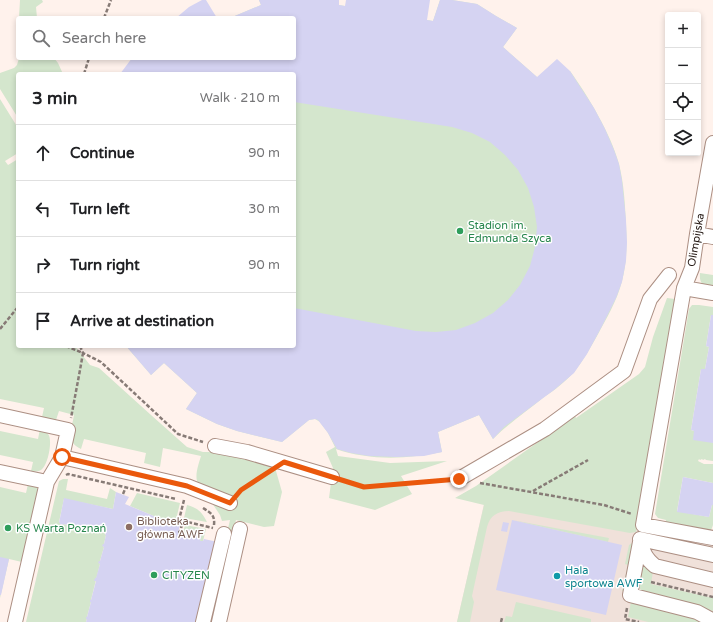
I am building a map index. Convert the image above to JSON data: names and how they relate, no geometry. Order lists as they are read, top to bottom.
{
  "streets": {
    "street": ["Olimpijska"]
  },
  "places": [
    "Stadion im. Edmunda Szyca",
    "Biblioteka główna AWF",
    "KS Warta Poznań",
    "CITYZEN",
    "Hala sportowa AWF"
  ],
  "page": {
    "map_buttons": ["+", "−"],
    "search": "Search here",
    "heading": ["3 min", "Walk · 210 m"],
    "list": [
      ["Continue", "90 m"],
      ["Turn left", "30 m"],
      ["Turn right", "90 m"],
      "Arrive at destination"
    ]
  }
}
